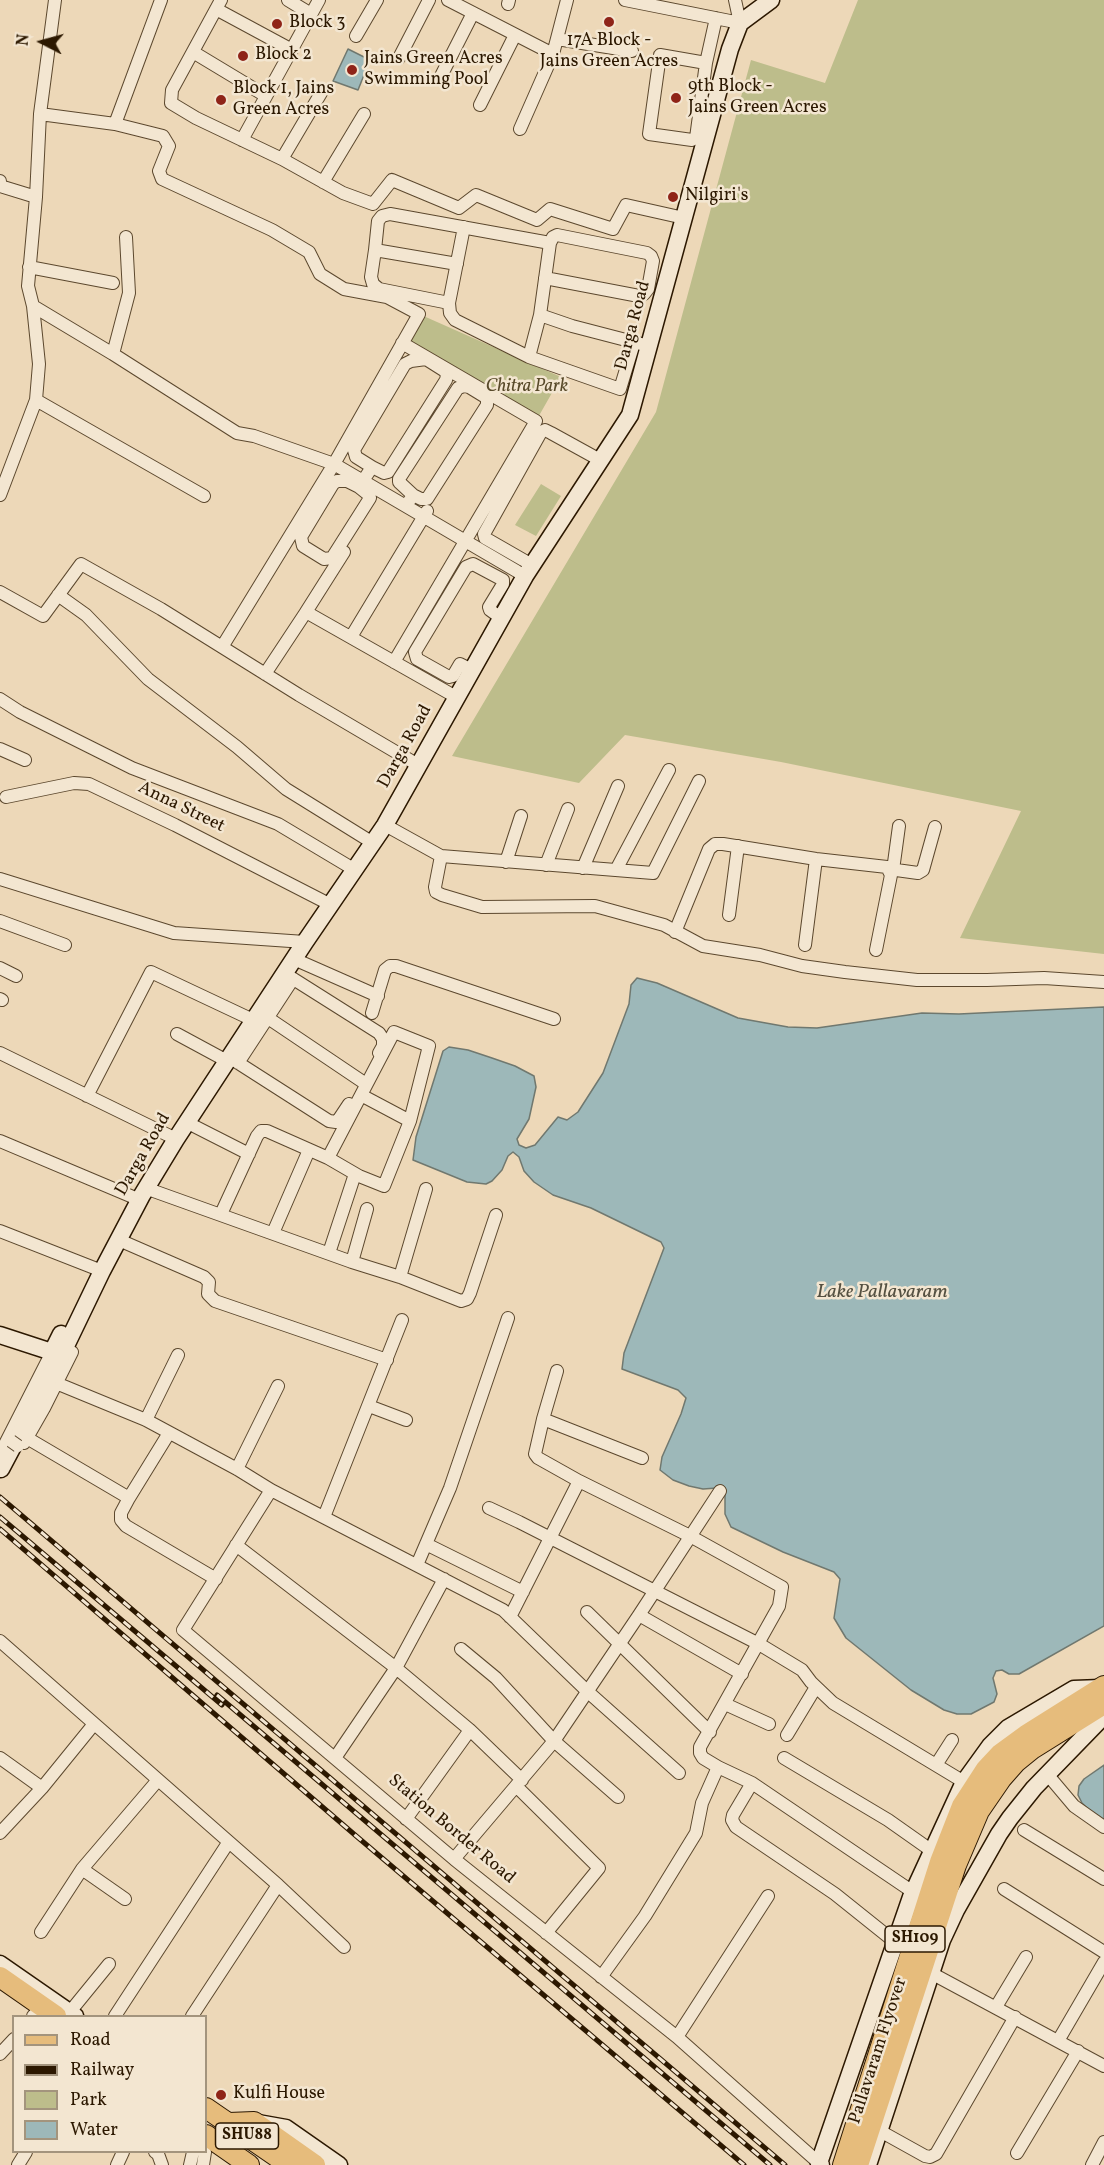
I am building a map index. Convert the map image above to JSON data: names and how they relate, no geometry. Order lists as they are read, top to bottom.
{
  "streets": {
    "main road": ["SH109", "Pallavaram Flyover", "SHU88"],
    "street": ["Darga Road", "Anna Street", "Station Border Road"]
  },
  "crossings": [
    ["Darga Road", "Anna Street"]
  ],
  "water": ["Lake Pallavaram"],
  "parks": ["Chitra Park"],
  "places": [
    "17A Block - Jains Green Acres",
    "Block 3",
    "Block 2",
    "Jains Green Acres Swimming Pool",
    "9th Block - Jains Green Acres",
    "Block 1, Jains Green Acres",
    "Nilgiri's",
    "Kulfi House"
  ],
  "legend": [
    "Road",
    "Railway",
    "Park",
    "Water"
  ],
  "north": "left"
}
